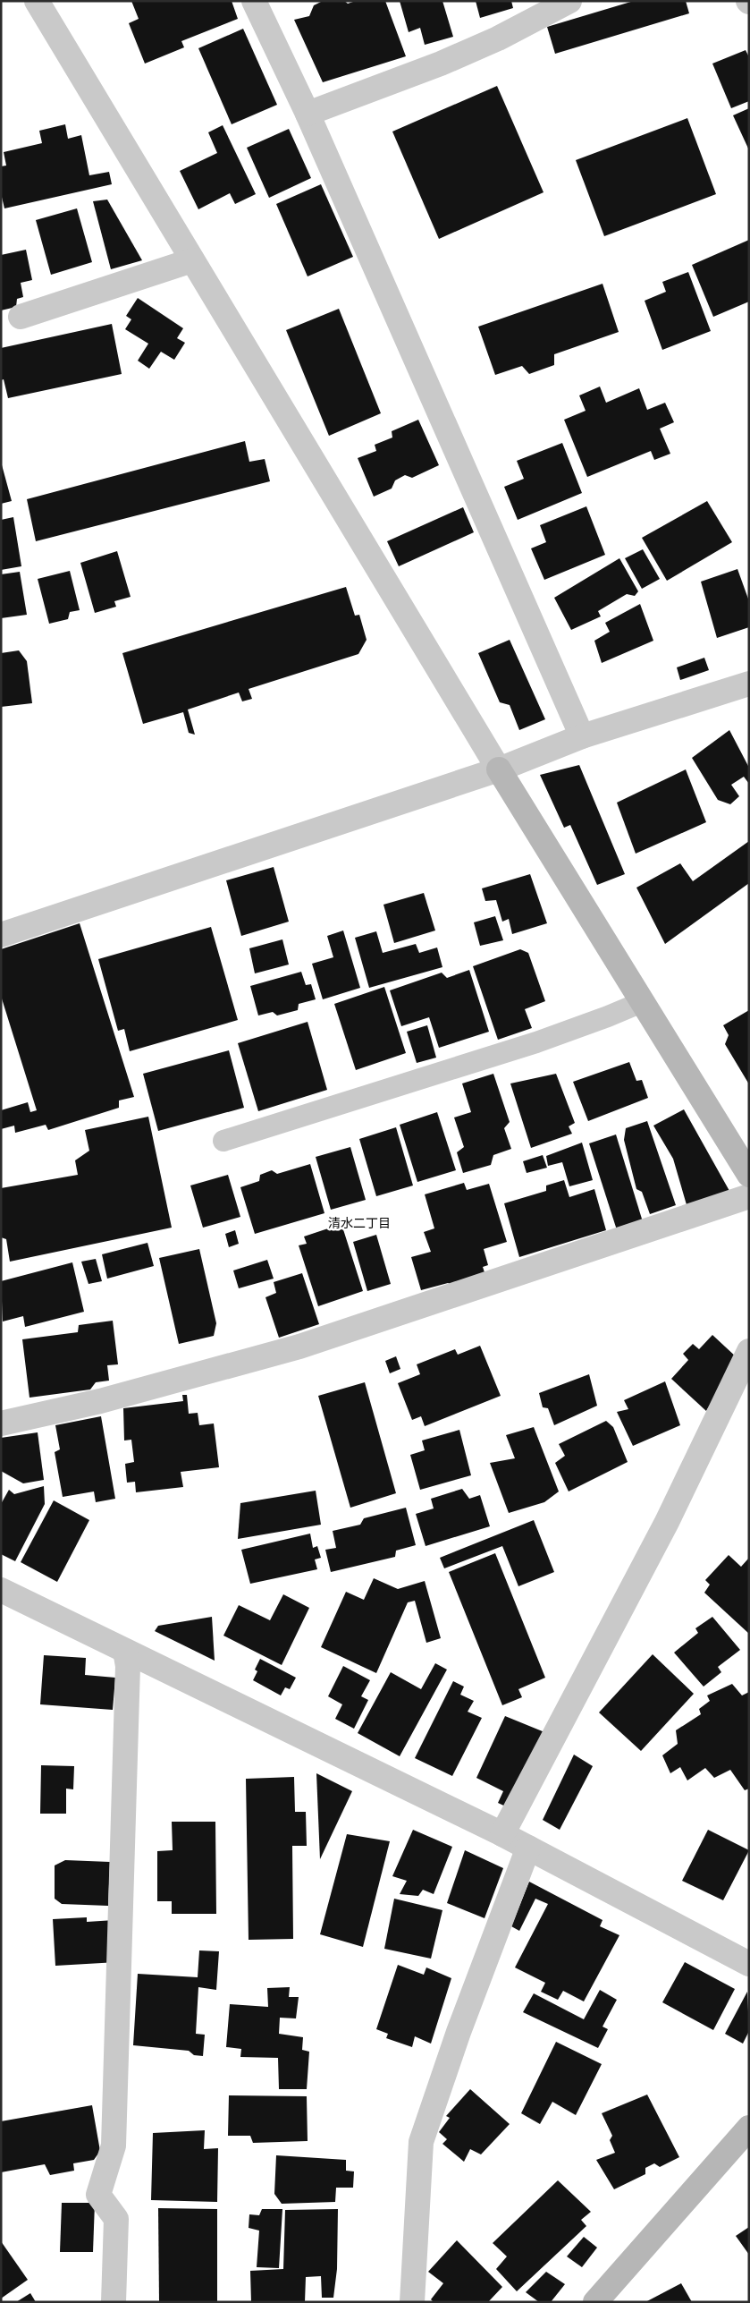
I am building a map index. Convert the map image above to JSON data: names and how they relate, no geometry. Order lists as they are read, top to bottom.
{
  "districts": ["清水二丁目"]
}
